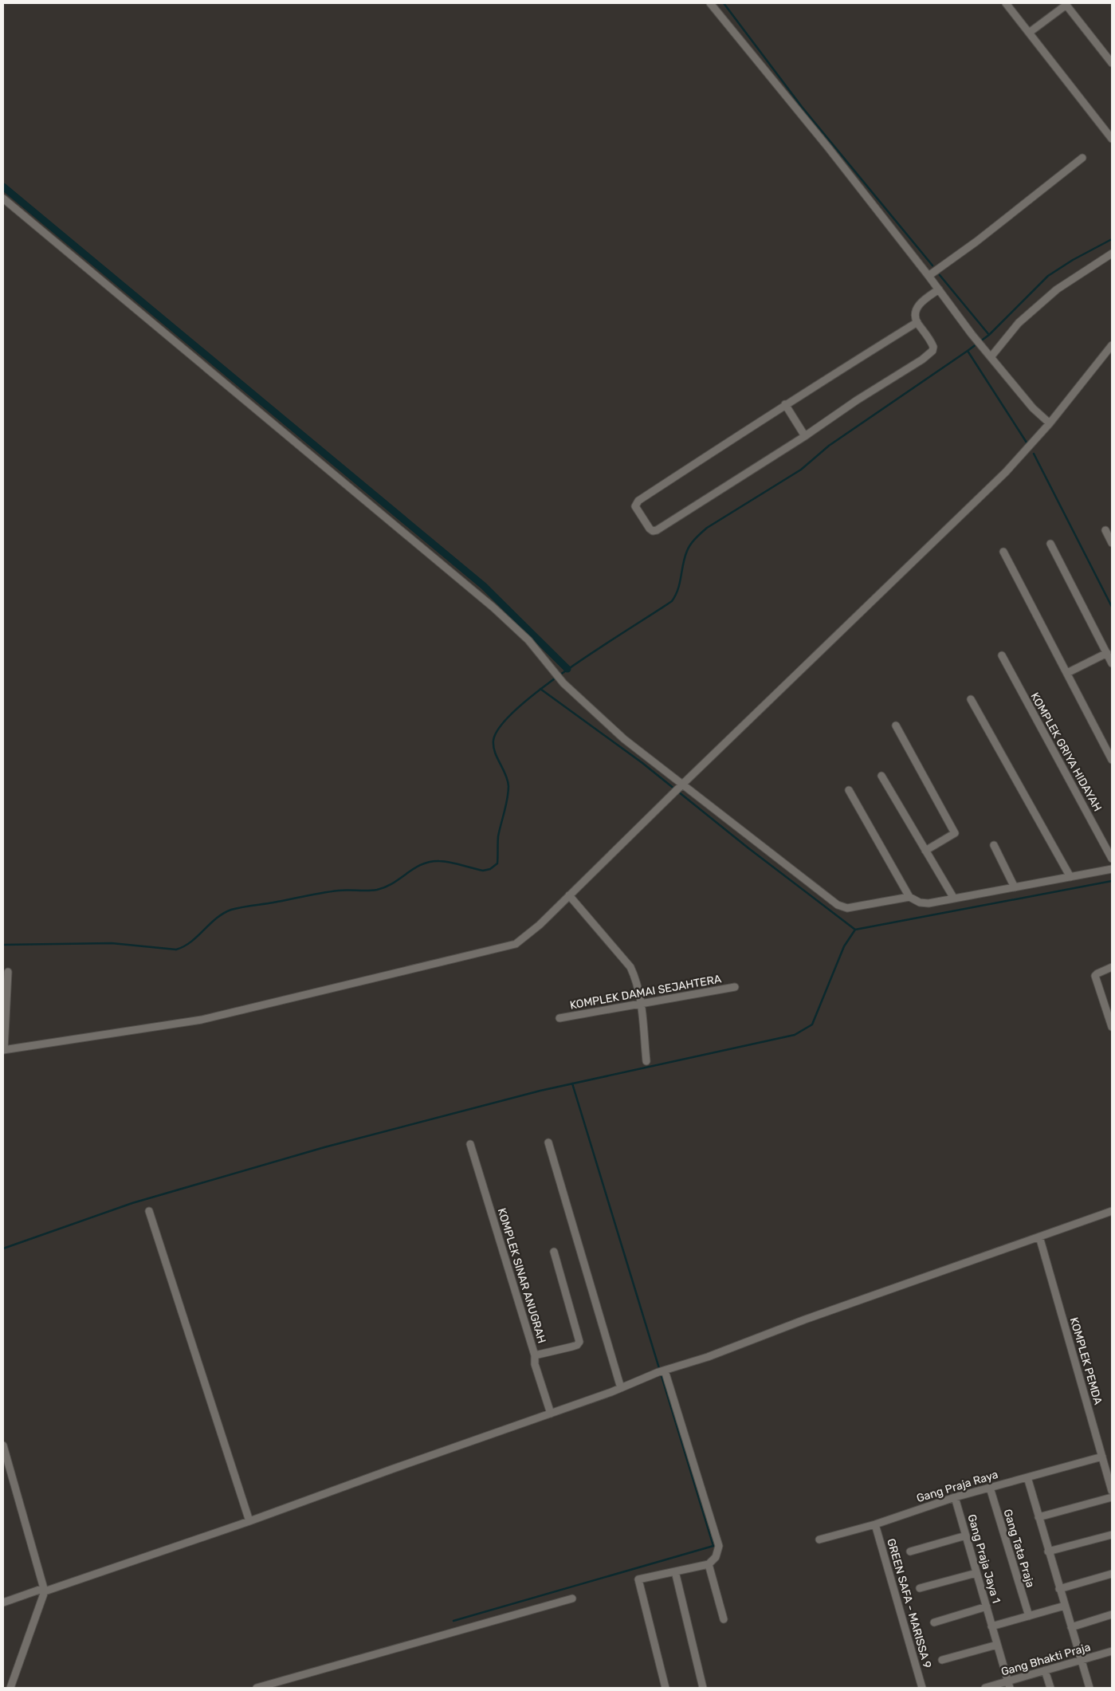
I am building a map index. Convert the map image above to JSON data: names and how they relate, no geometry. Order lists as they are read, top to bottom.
{
  "streets": {
    "street": [
      "KOMPLEK GRIYA HIDAYAH",
      "KOMPLEK DAMAI SEJAHTERA",
      "KOMPLEK SINAR ANUGRAH",
      "KOMPLEK PEMDA",
      "Gang Praja Raya",
      "Gang Tata Praja",
      "Gang Praja Jaya 1",
      "GREEN SAFA - MARISSA 9",
      "Gang Bhakti Praja"
    ]
  },
  "crossings": [
    ["KOMPLEK PEMDA", "Gang Praja Raya"],
    ["Gang Praja Raya", "Gang Tata Praja"],
    ["Gang Praja Raya", "Gang Praja Jaya 1"],
    ["Gang Praja Raya", "GREEN SAFA - MARISSA 9"],
    ["Gang Praja Jaya 1", "Gang Bhakti Praja"]
  ]
}
